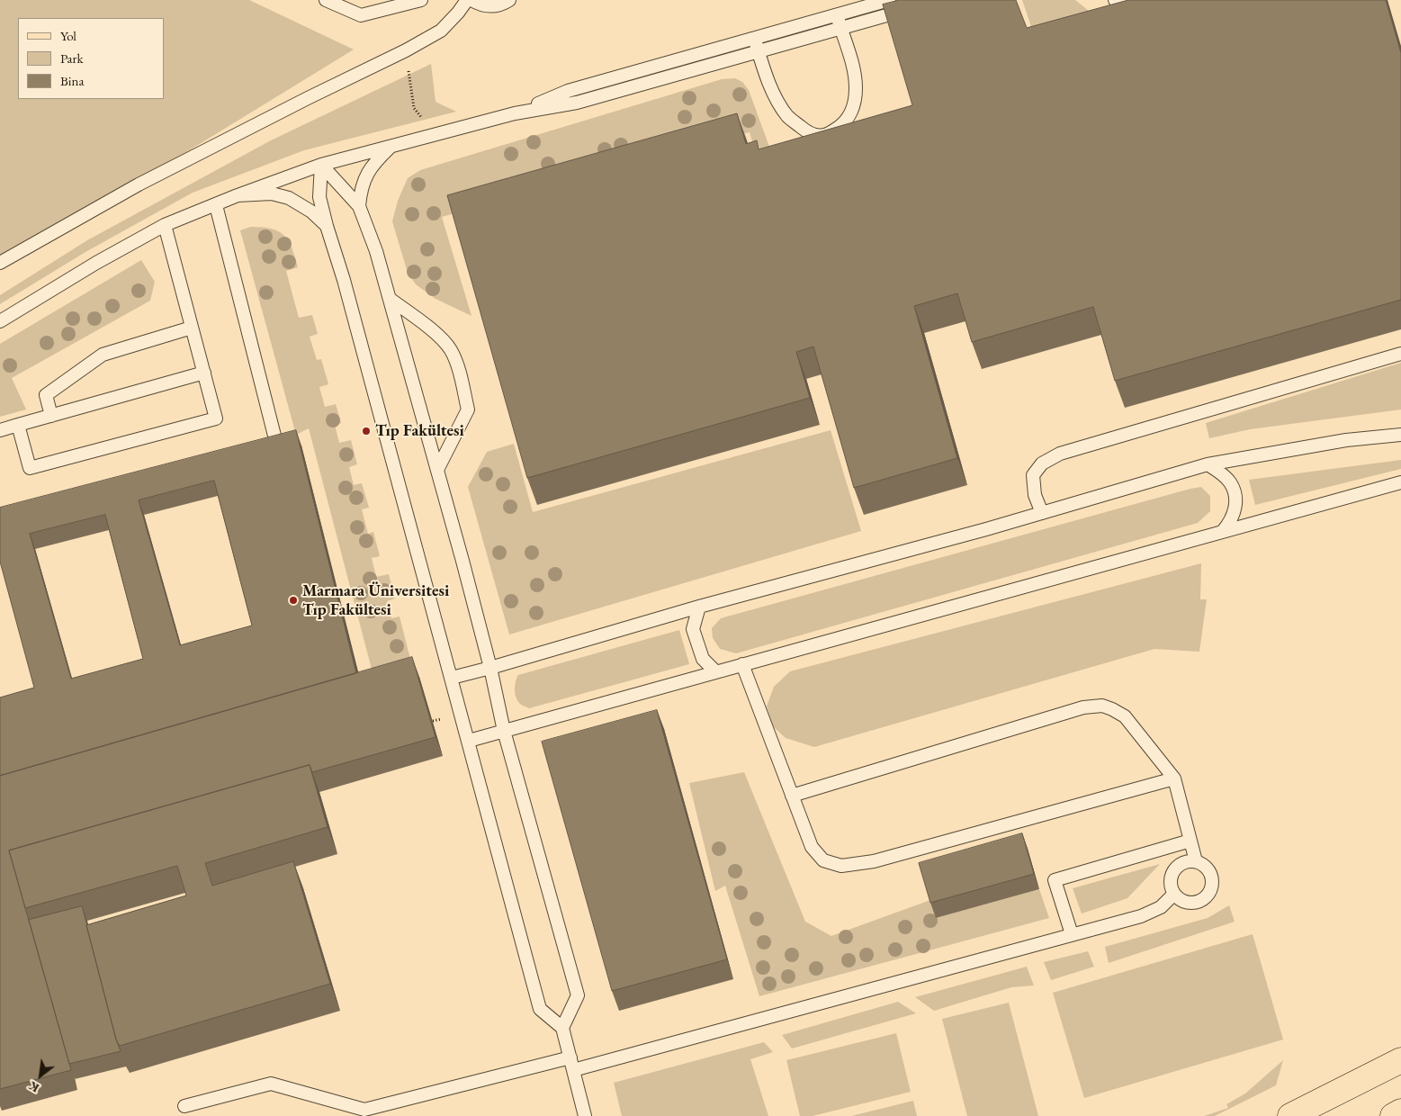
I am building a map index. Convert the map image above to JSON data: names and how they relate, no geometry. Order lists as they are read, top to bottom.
{
  "places": ["Tıp Fakültesi", "Marmara Üniversitesi Tıp Fakültesi"],
  "legend": ["Yol", "Park", "Bina"],
  "north": "bottom left"
}
